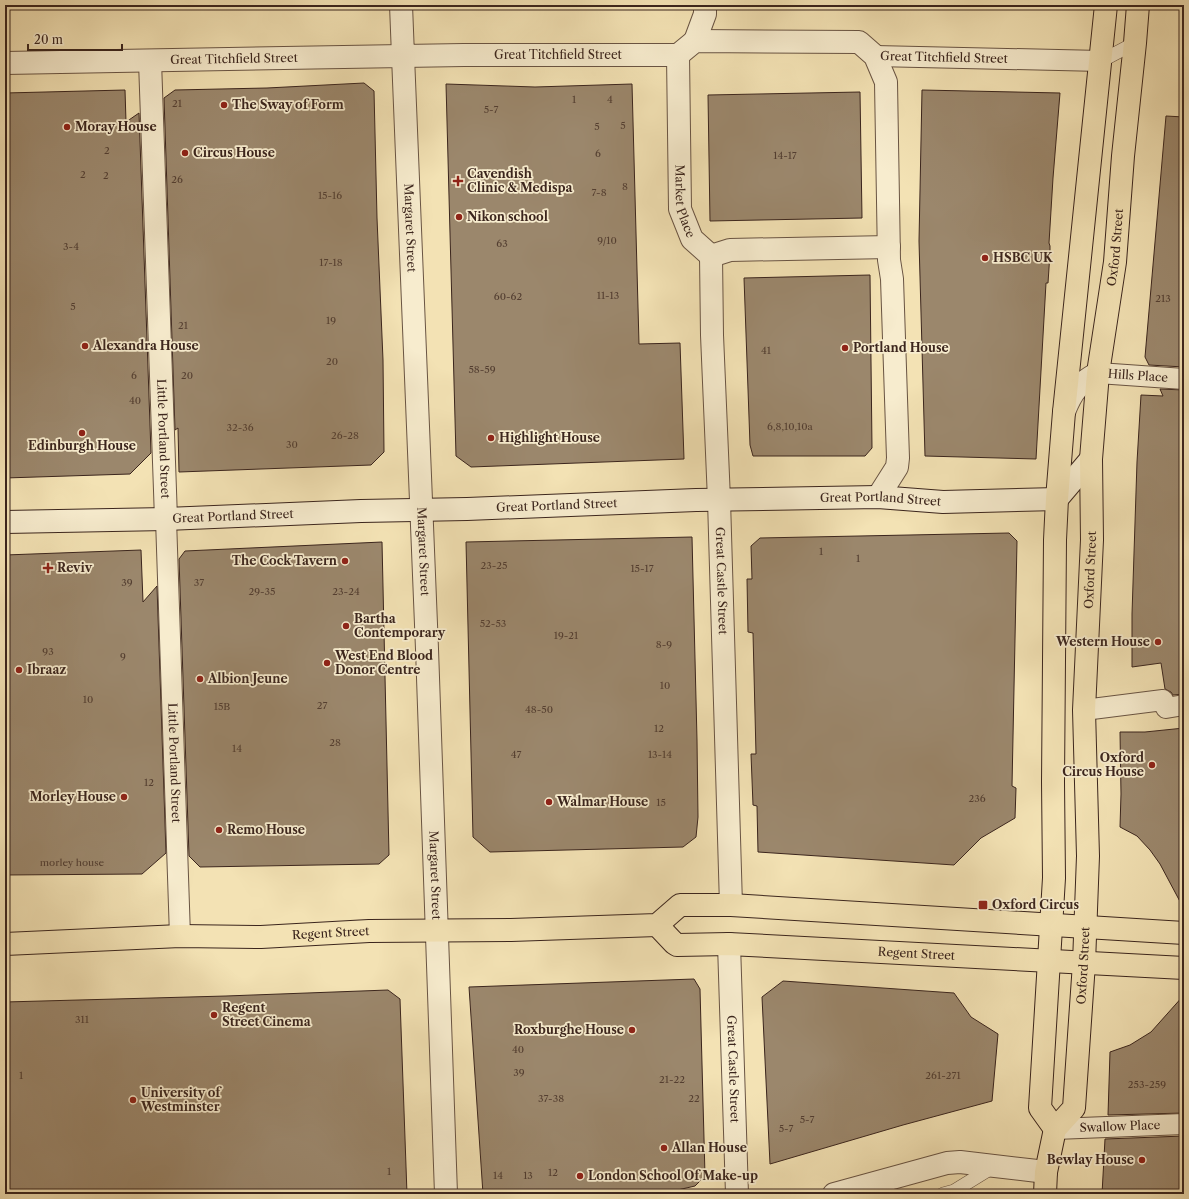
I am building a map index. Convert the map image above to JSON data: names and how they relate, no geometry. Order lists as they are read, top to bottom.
{
  "streets": {
    "main road": ["Oxford Street", "Regent Street"],
    "street": [
      "Great Titchfield Street",
      "Market Place",
      "Margaret Street",
      "Hills Place",
      "Little Portland Street",
      "Great Portland Street",
      "Great Castle Street",
      "Swallow Place"
    ]
  },
  "crossings": [
    ["Great Titchfield Street", "Market Place"],
    ["Great Titchfield Street", "Margaret Street"],
    ["Great Titchfield Street", "Little Portland Street"],
    ["Market Place", "Great Castle Street"],
    ["Margaret Street", "Great Portland Street"],
    ["Margaret Street", "Regent Street"],
    ["Oxford Street", "Hills Place"],
    ["Oxford Street", "Regent Street"],
    ["Oxford Street", "Swallow Place"],
    ["Little Portland Street", "Great Portland Street"],
    ["Little Portland Street", "Regent Street"],
    ["Great Portland Street", "Great Castle Street"],
    ["Great Castle Street", "Regent Street"]
  ],
  "places": {
    "other": [
      "The Sway of Form",
      "Moray House",
      "Circus House",
      "Nikon school",
      "HSBC UK",
      "Alexandra House",
      "Portland House",
      "Edinburgh House",
      "Highlight House",
      "The Cock Tavern",
      "Bartha Contemporary",
      "Western House",
      "West End Blood Donor Centre",
      "Ibraaz",
      "Albion Jeune",
      "Oxford Circus House",
      "Morley House",
      "Walmar House",
      "Remo House",
      "Regent Street Cinema",
      "Roxburghe House",
      "University of Westminster",
      "Allan House",
      "Bewlay House",
      "London School Of Make-up"
    ],
    "health": ["Cavendish Clinic & Medispa", "Reviv"],
    "transit": ["Oxford Circus"]
  },
  "house_numbers": [
    "1",
    "4",
    "21",
    "5-7",
    "5",
    "5",
    "2",
    "6",
    "14-17",
    "2",
    "2",
    "26",
    "8",
    "7-8",
    "15-16",
    "9/10",
    "63",
    "3-4",
    "17-18",
    "11-13",
    "60-62",
    "213",
    "5",
    "19",
    "21",
    "41",
    "20",
    "58-59",
    "6",
    "20",
    "40",
    "6,8,10,10a",
    "32-36",
    "26-28",
    "30",
    "1",
    "1",
    "23-25",
    "15-17",
    "39",
    "37",
    "29-35",
    "23-24",
    "52-53",
    "19-21",
    "8-9",
    "93",
    "9",
    "10",
    "10",
    "27",
    "15B",
    "48-50",
    "12",
    "28",
    "14",
    "47",
    "13-14",
    "12",
    "236",
    "15",
    "morley house",
    "311",
    "40",
    "39",
    "1",
    "261-271",
    "21-22",
    "253-259",
    "37-38",
    "22",
    "5-7",
    "5-7",
    "1",
    "12",
    "14",
    "13"
  ],
  "scale_bar": "20 m"
}
